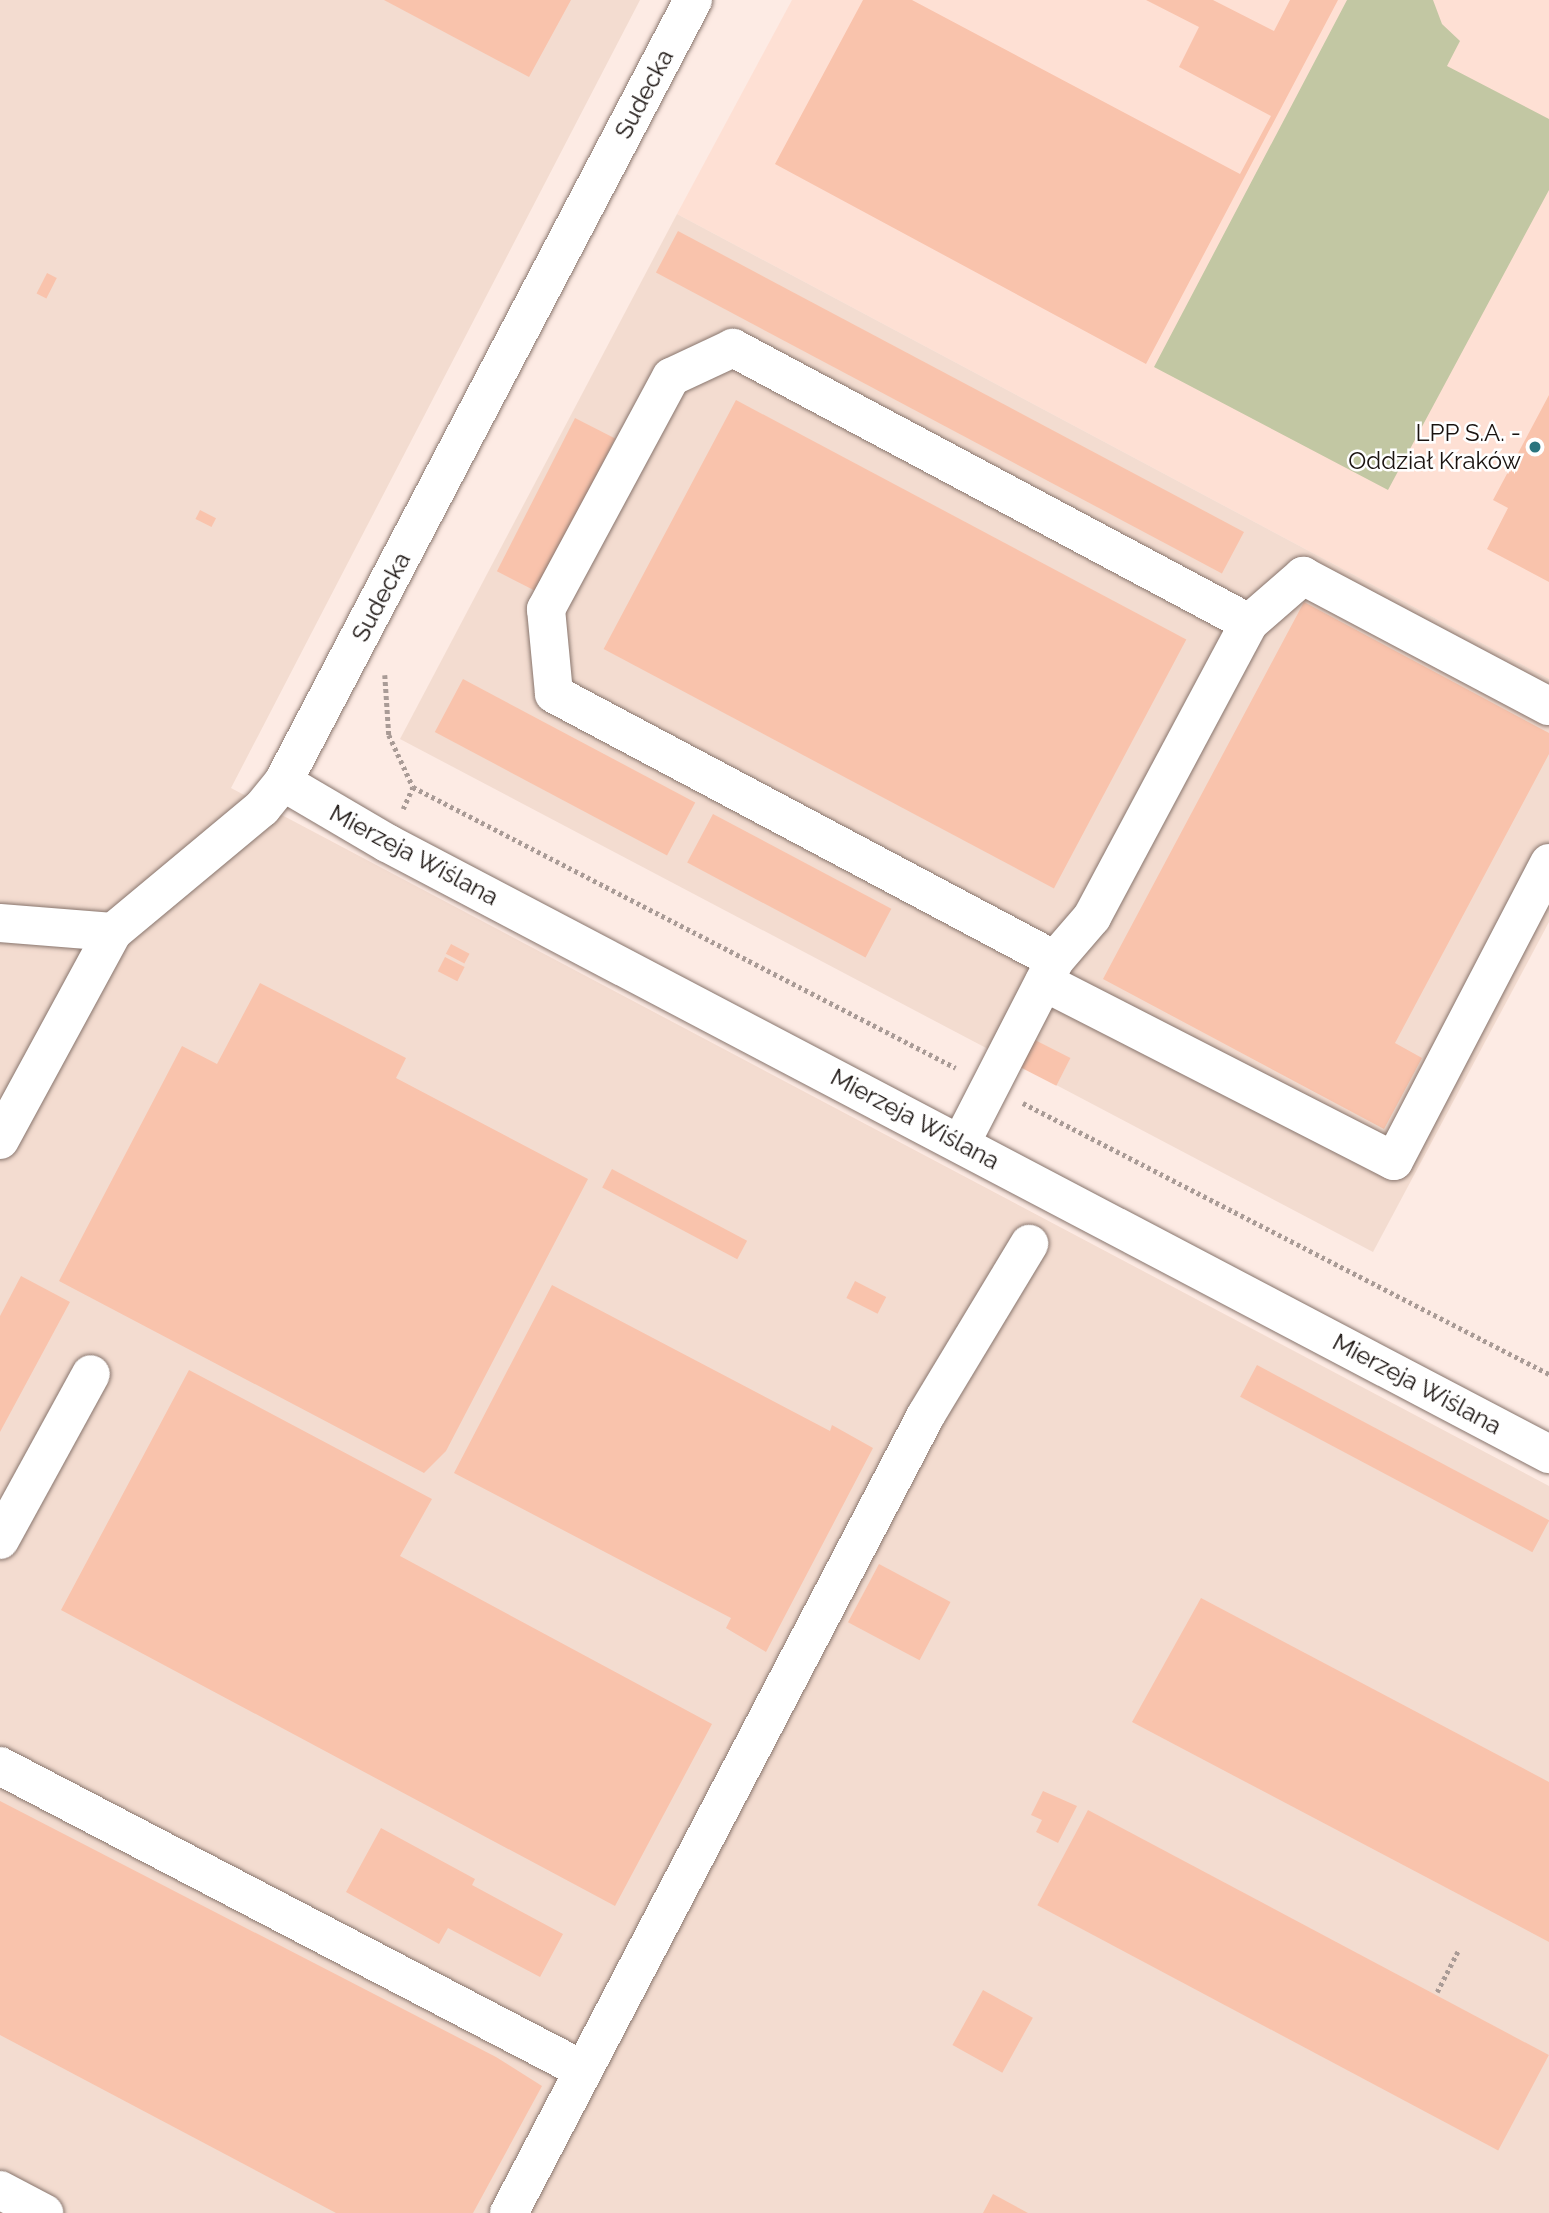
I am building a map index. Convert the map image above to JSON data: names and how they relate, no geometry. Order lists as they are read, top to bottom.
{
  "streets": {
    "street": ["Sudecka", "Mierzeja Wiślana"]
  },
  "crossings": [
    ["Sudecka", "Mierzeja Wiślana"]
  ],
  "places": ["LPP S.A. - Oddział Kraków"]
}
